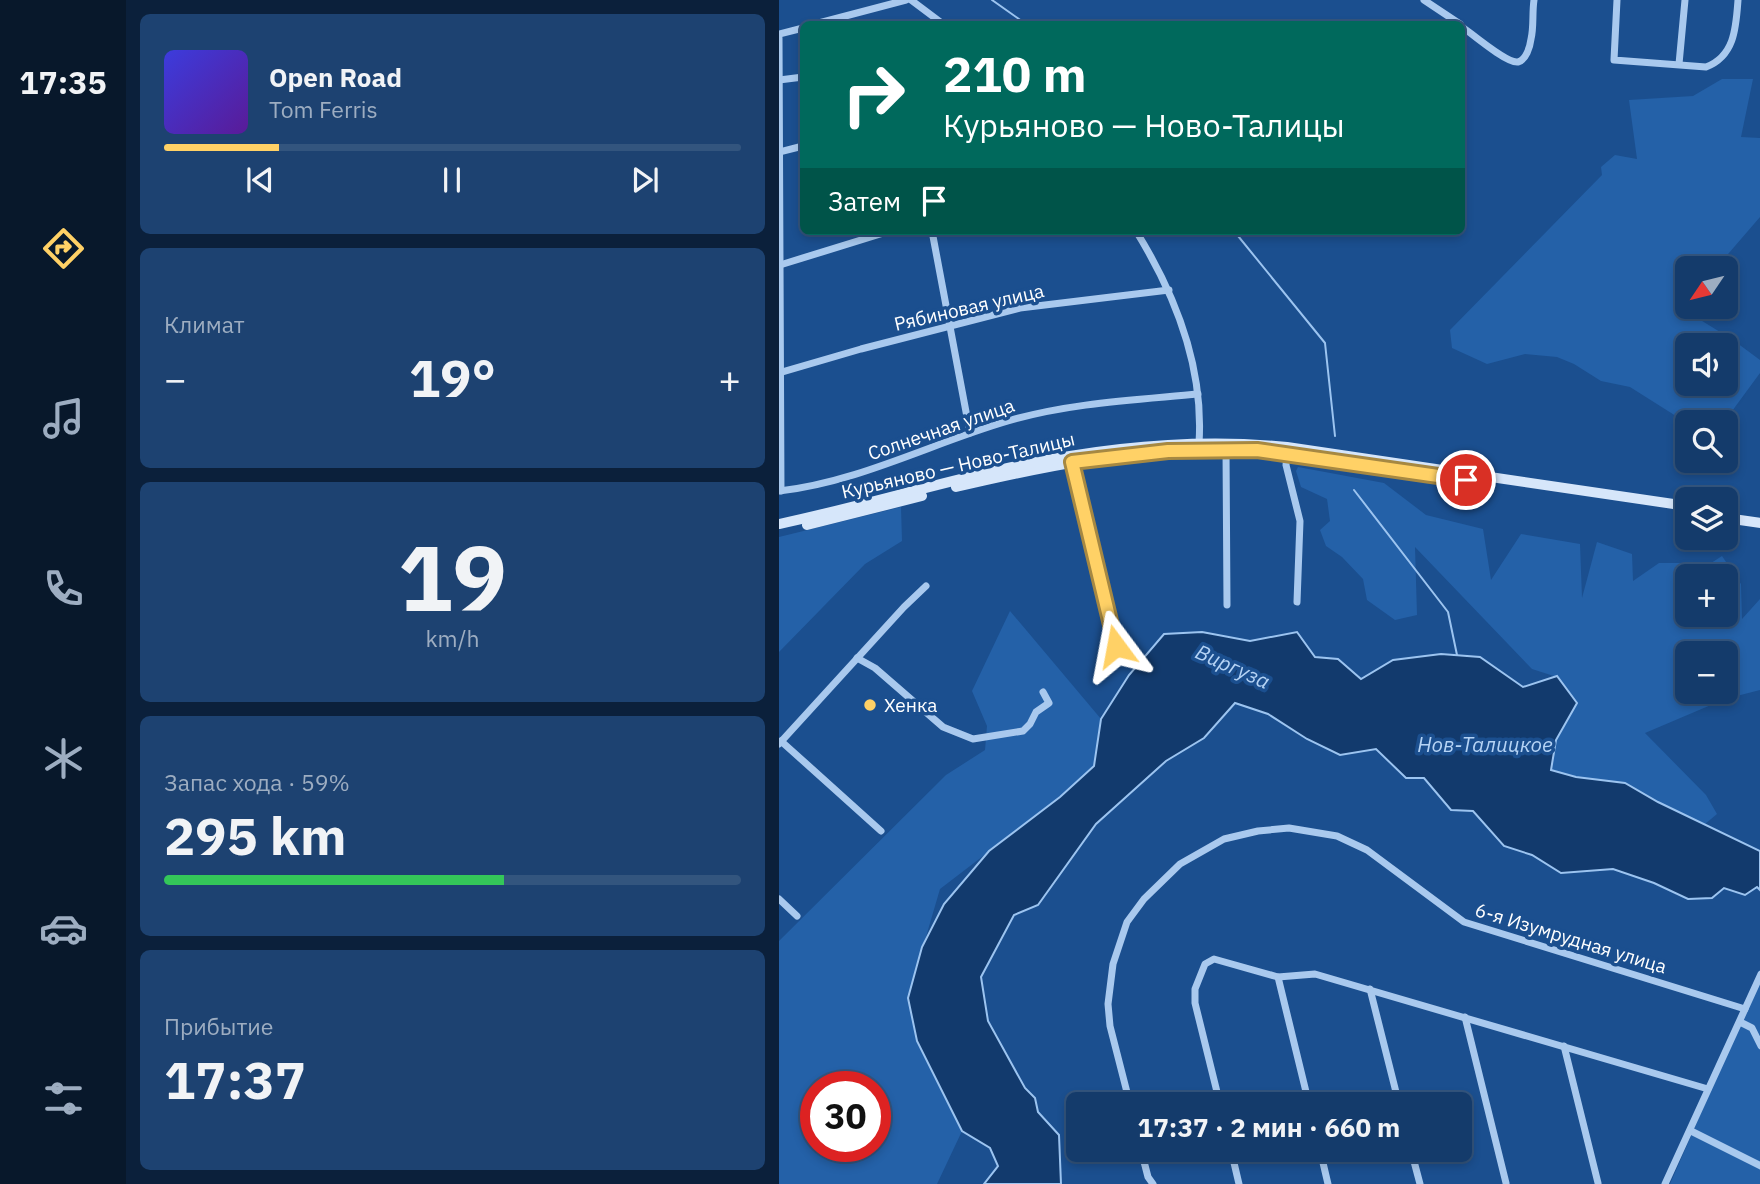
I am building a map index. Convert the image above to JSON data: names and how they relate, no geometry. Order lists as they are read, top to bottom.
{
  "streets": {
    "main road": ["Курьяново — Ново-Талицы"],
    "street": ["Рябиновая улица", "Солнечная улица", "6-я Изумрудная улица"]
  },
  "water": ["Виргуза", "Нов-Талицкое"],
  "places": ["Хенка"],
  "north": "bottom left",
  "page": {
    "tabs": "17:35",
    "turn": ["210 m", "Курьяново — Ново-Талицы"],
    "song": ["Open Road", "Tom Ferris"],
    "then": "Затем",
    "tile": [
      "Климат",
      ["19", "km/h"],
      ["Запас хода · 59%", "295 km"],
      ["Прибытие", "17:37"]
    ],
    "map_buttons": ["+", "−"],
    "heat": ["−", "19°", "+"],
    "limit": "30",
    "trip": "17:37 · 2 мин · 660 m"
  }
}
